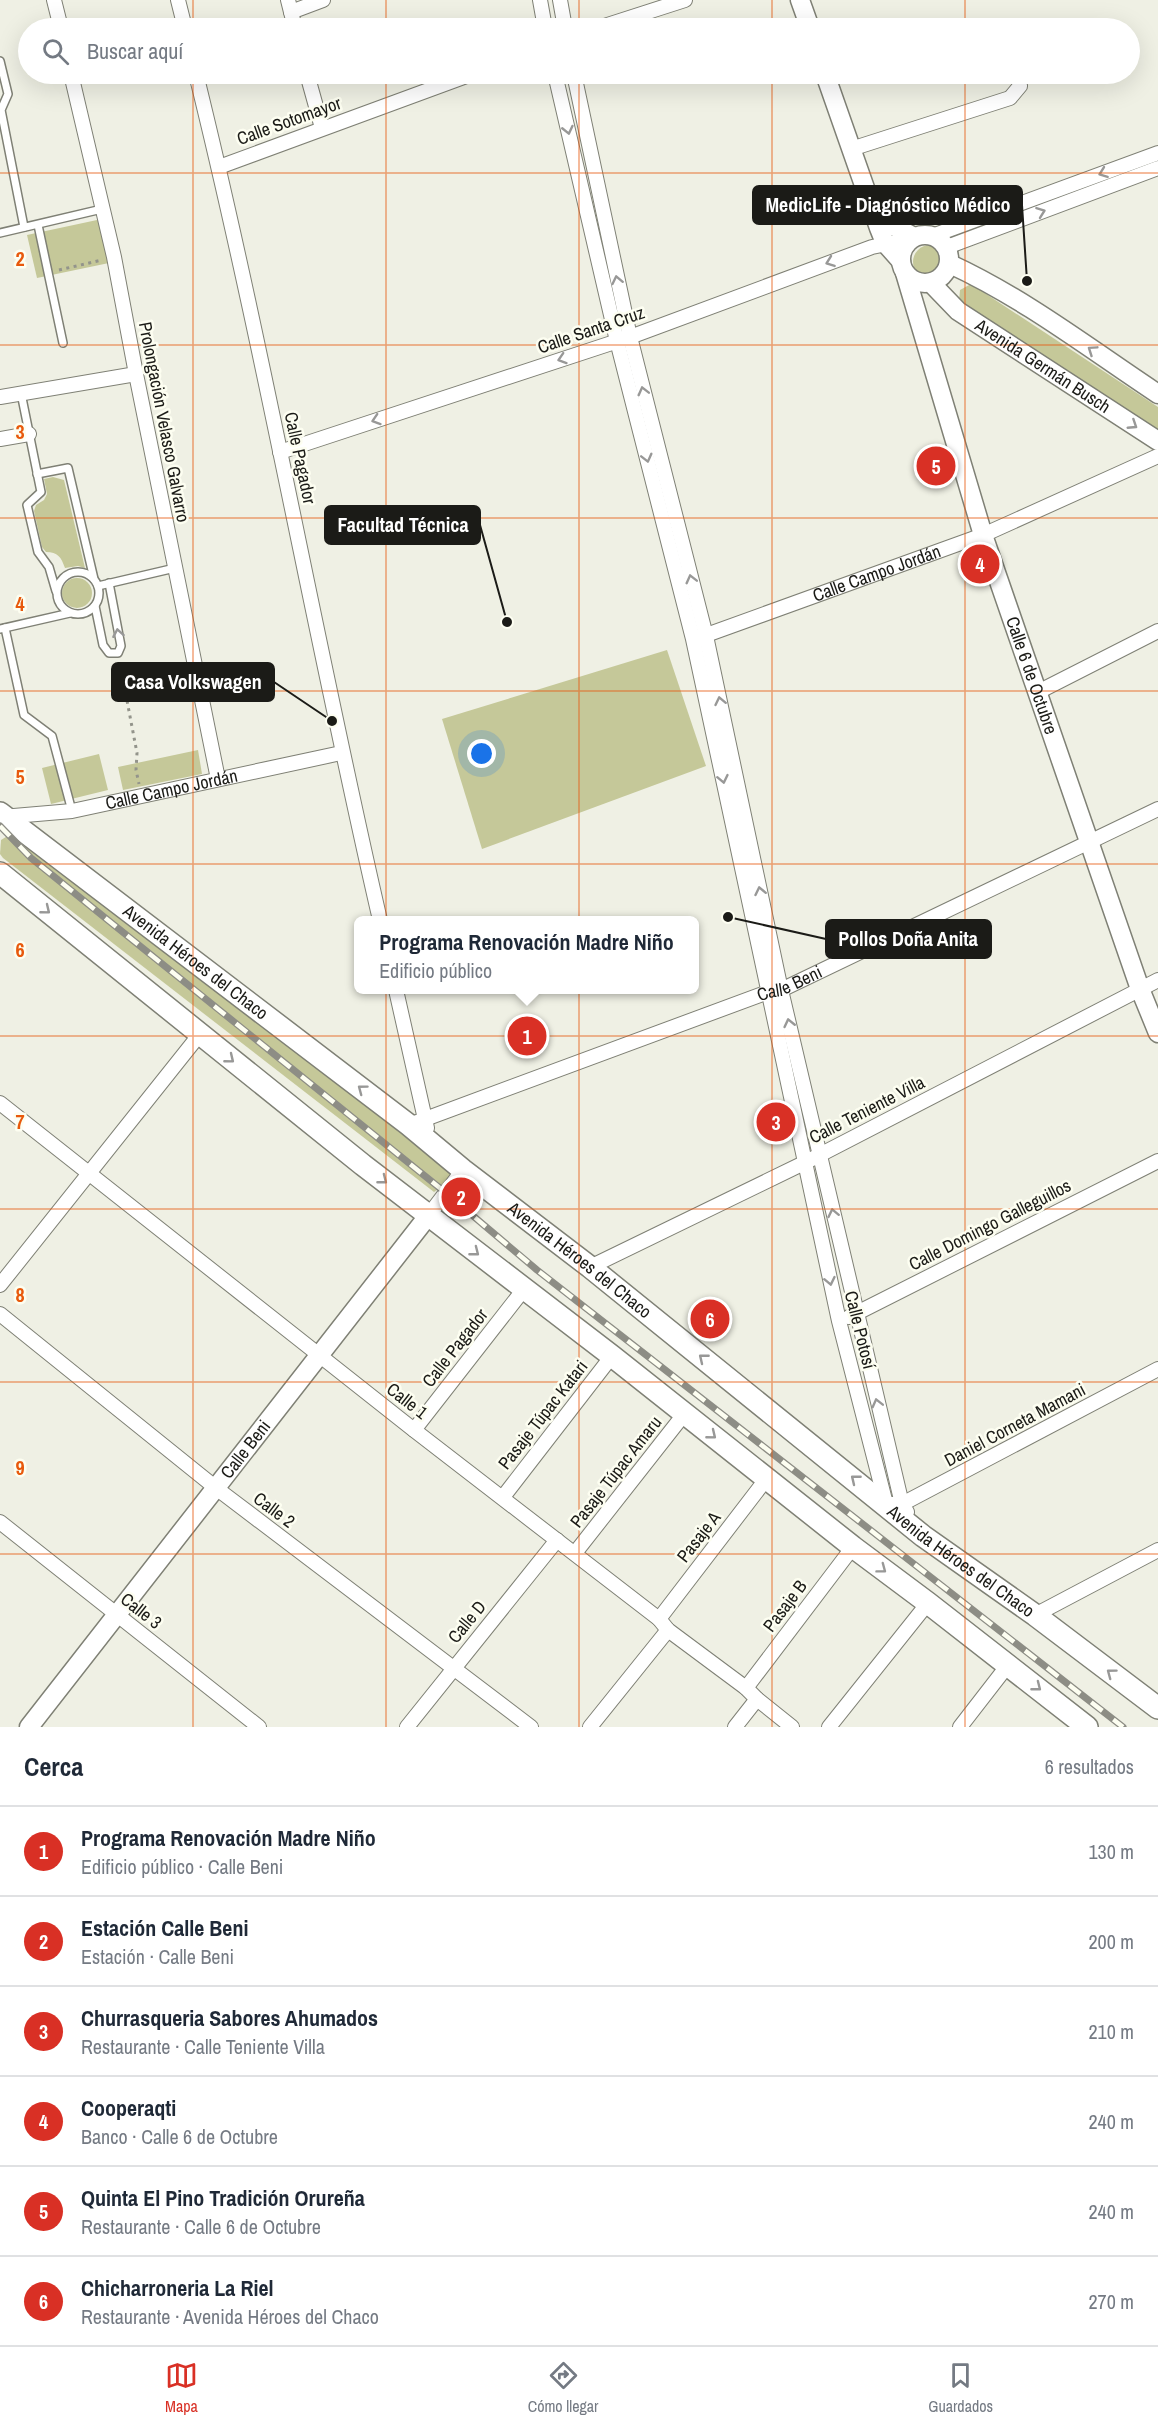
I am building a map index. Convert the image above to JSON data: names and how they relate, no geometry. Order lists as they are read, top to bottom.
{
  "streets": {
    "main road": ["Avenida Héroes del Chaco"],
    "street": [
      "Calle Sotomayor",
      "Calle Santa Cruz",
      "Avenida Germán Busch",
      "Prolongación Velasco Galvarro",
      "Calle Pagador",
      "Calle Campo Jordán",
      "Calle 6 de Octubre",
      "Calle Beni",
      "Calle Teniente Villa",
      "Calle Domingo Galleguillos",
      "Calle Potosí",
      "Calle 1",
      "Pasaje Túpac Katari",
      "Daniel Corneta Mamani",
      "Pasaje Túpac Amaru",
      "Calle 2",
      "Pasaje A",
      "Pasaje B",
      "Calle 3",
      "Calle D"
    ]
  },
  "crossings": [
    ["Calle Sotomayor", "Calle Pagador"],
    ["Calle Santa Cruz", "Avenida Germán Busch"],
    ["Calle Santa Cruz", "Calle Pagador"],
    ["Calle Santa Cruz", "Calle 6 de Octubre"],
    ["Avenida Germán Busch", "Calle 6 de Octubre"],
    ["Prolongación Velasco Galvarro", "Calle Campo Jordán"],
    ["Calle Pagador", "Calle Campo Jordán"],
    ["Calle Pagador", "Calle 1"],
    ["Calle Campo Jordán", "Calle 6 de Octubre"],
    ["Calle Campo Jordán", "Avenida Héroes del Chaco"],
    ["Calle 6 de Octubre", "Calle Beni"],
    ["Calle 6 de Octubre", "Calle Teniente Villa"],
    ["Avenida Héroes del Chaco", "Calle Beni"],
    ["Avenida Héroes del Chaco", "Calle Teniente Villa"],
    ["Avenida Héroes del Chaco", "Calle Potosí"],
    ["Avenida Héroes del Chaco", "Daniel Corneta Mamani"],
    ["Calle Beni", "Calle Potosí"],
    ["Calle Beni", "Calle 1"],
    ["Calle Beni", "Calle 2"],
    ["Calle Beni", "Calle 3"],
    ["Calle Teniente Villa", "Calle Potosí"],
    ["Calle Domingo Galleguillos", "Calle Potosí"],
    ["Calle Potosí", "Daniel Corneta Mamani"],
    ["Calle 1", "Pasaje Túpac Katari"],
    ["Calle 1", "Pasaje Túpac Amaru"],
    ["Calle 1", "Pasaje A"],
    ["Calle 1", "Pasaje B"],
    ["Calle 1", "Calle D"],
    ["Calle 2", "Calle D"]
  ],
  "places": [
    "MedicLife - Diagnóstico Médico",
    "Facultad Técnica",
    "Casa Volkswagen",
    "Pollos Doña Anita"
  ],
  "page": {
    "search": "Buscar aquí",
    "pins": [
      "5",
      "4",
      "1",
      "3",
      "2",
      "6"
    ],
    "popup": ["Programa Renovación Madre Niño", "Edificio público"],
    "heading": ["Cerca", "6 resultados"],
    "list": [
      {
        "mark": "1",
        "name": "Programa Renovación Madre Niño",
        "note": "Edificio público · Calle Beni",
        "value": "130 m"
      },
      {
        "mark": "2",
        "name": "Estación Calle Beni",
        "note": "Estación · Calle Beni",
        "value": "200 m"
      },
      {
        "mark": "3",
        "name": "Churrasqueria Sabores Ahumados",
        "note": "Restaurante · Calle Teniente Villa",
        "value": "210 m"
      },
      {
        "mark": "4",
        "name": "Cooperaqti",
        "note": "Banco · Calle 6 de Octubre",
        "value": "240 m"
      },
      {
        "mark": "5",
        "name": "Quinta El Pino Tradición Orureña",
        "note": "Restaurante · Calle 6 de Octubre",
        "value": "240 m"
      },
      {
        "mark": "6",
        "name": "Chicharroneria La Riel",
        "note": "Restaurante · Avenida Héroes del Chaco",
        "value": "270 m"
      }
    ],
    "nav": ["Mapa", "Cómo llegar", "Guardados"]
  },
  "grid": {
    "rows": [
      "2",
      "3",
      "4",
      "5",
      "6",
      "7",
      "8",
      "9"
    ]
  }
}
